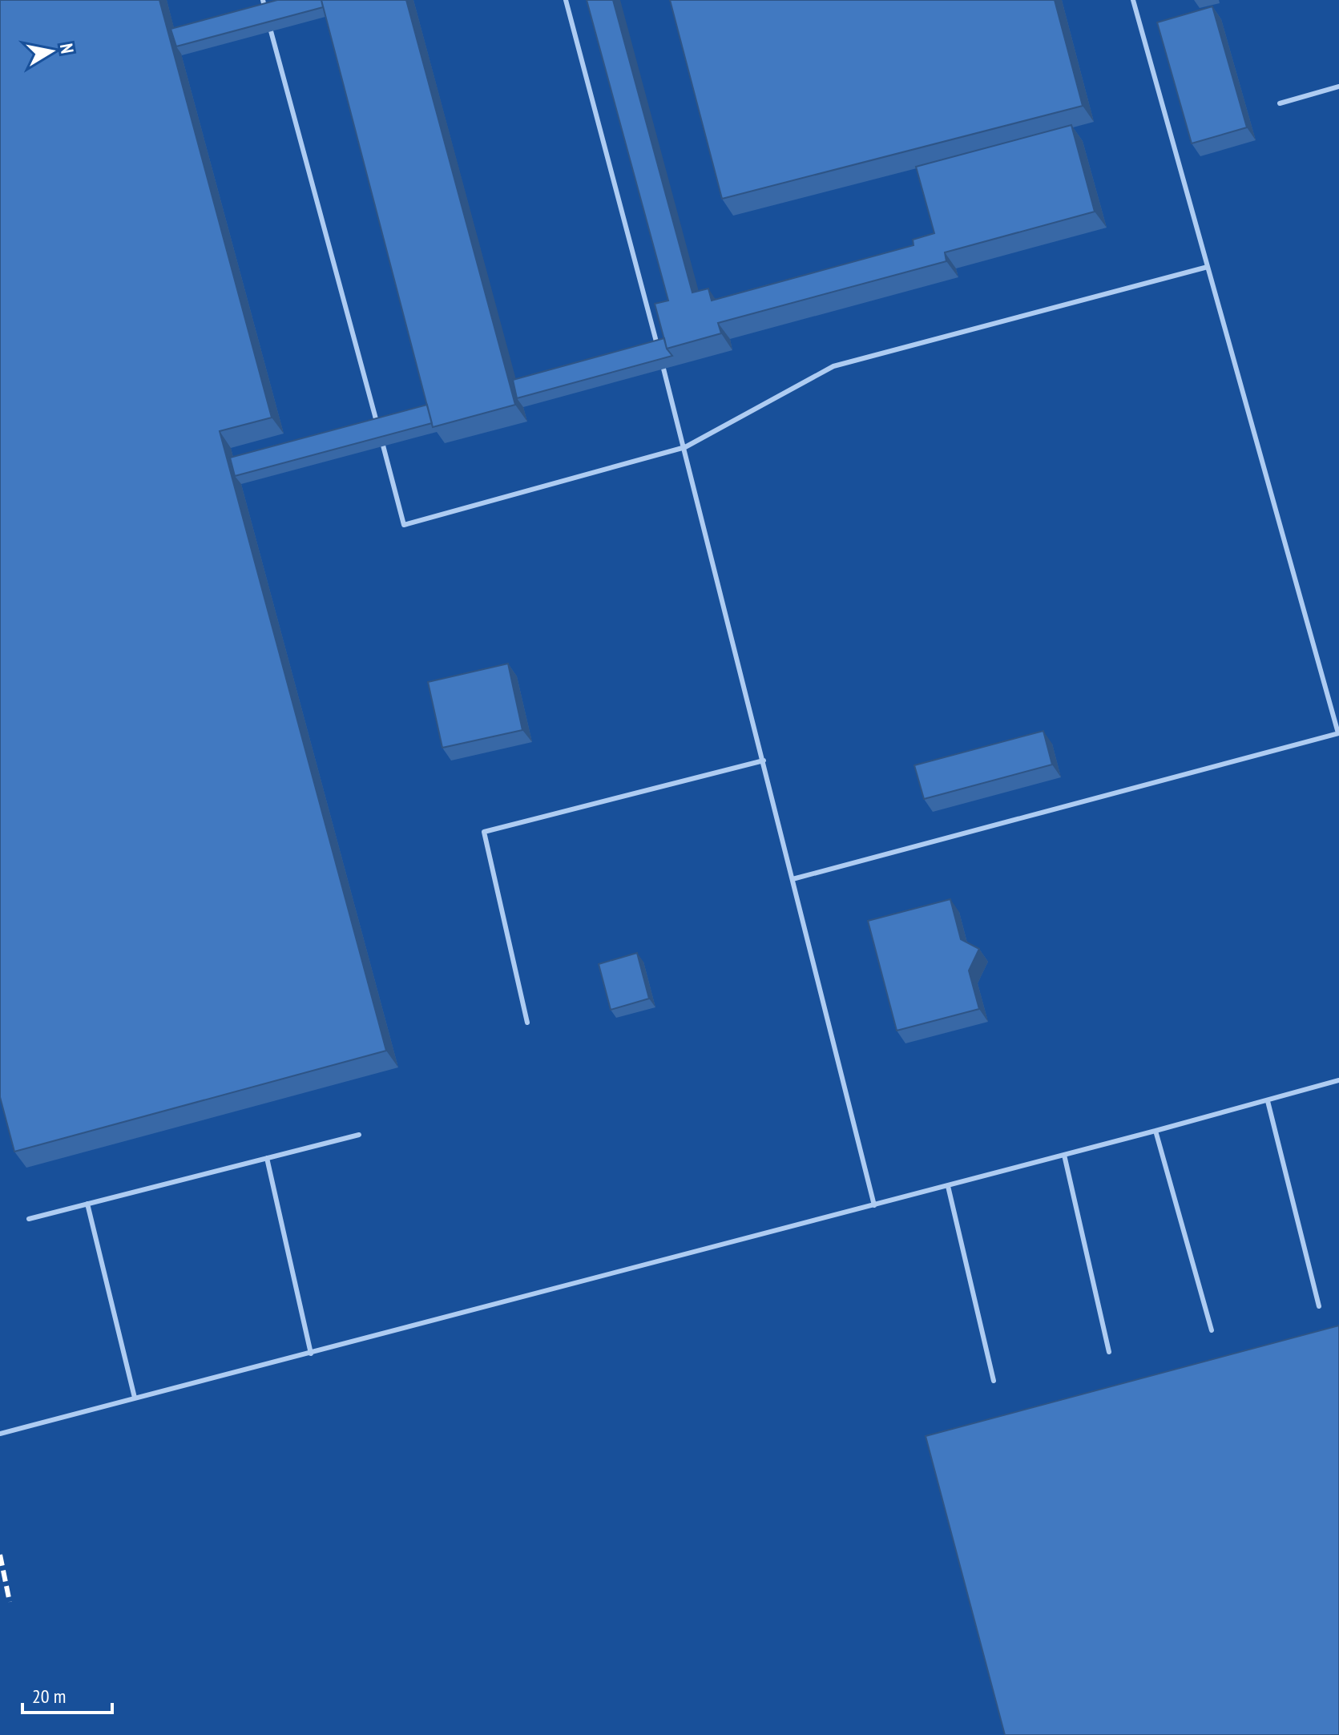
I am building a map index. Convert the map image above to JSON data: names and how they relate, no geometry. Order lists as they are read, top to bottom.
{
  "scale_bar": "20 m",
  "north": "right"
}
